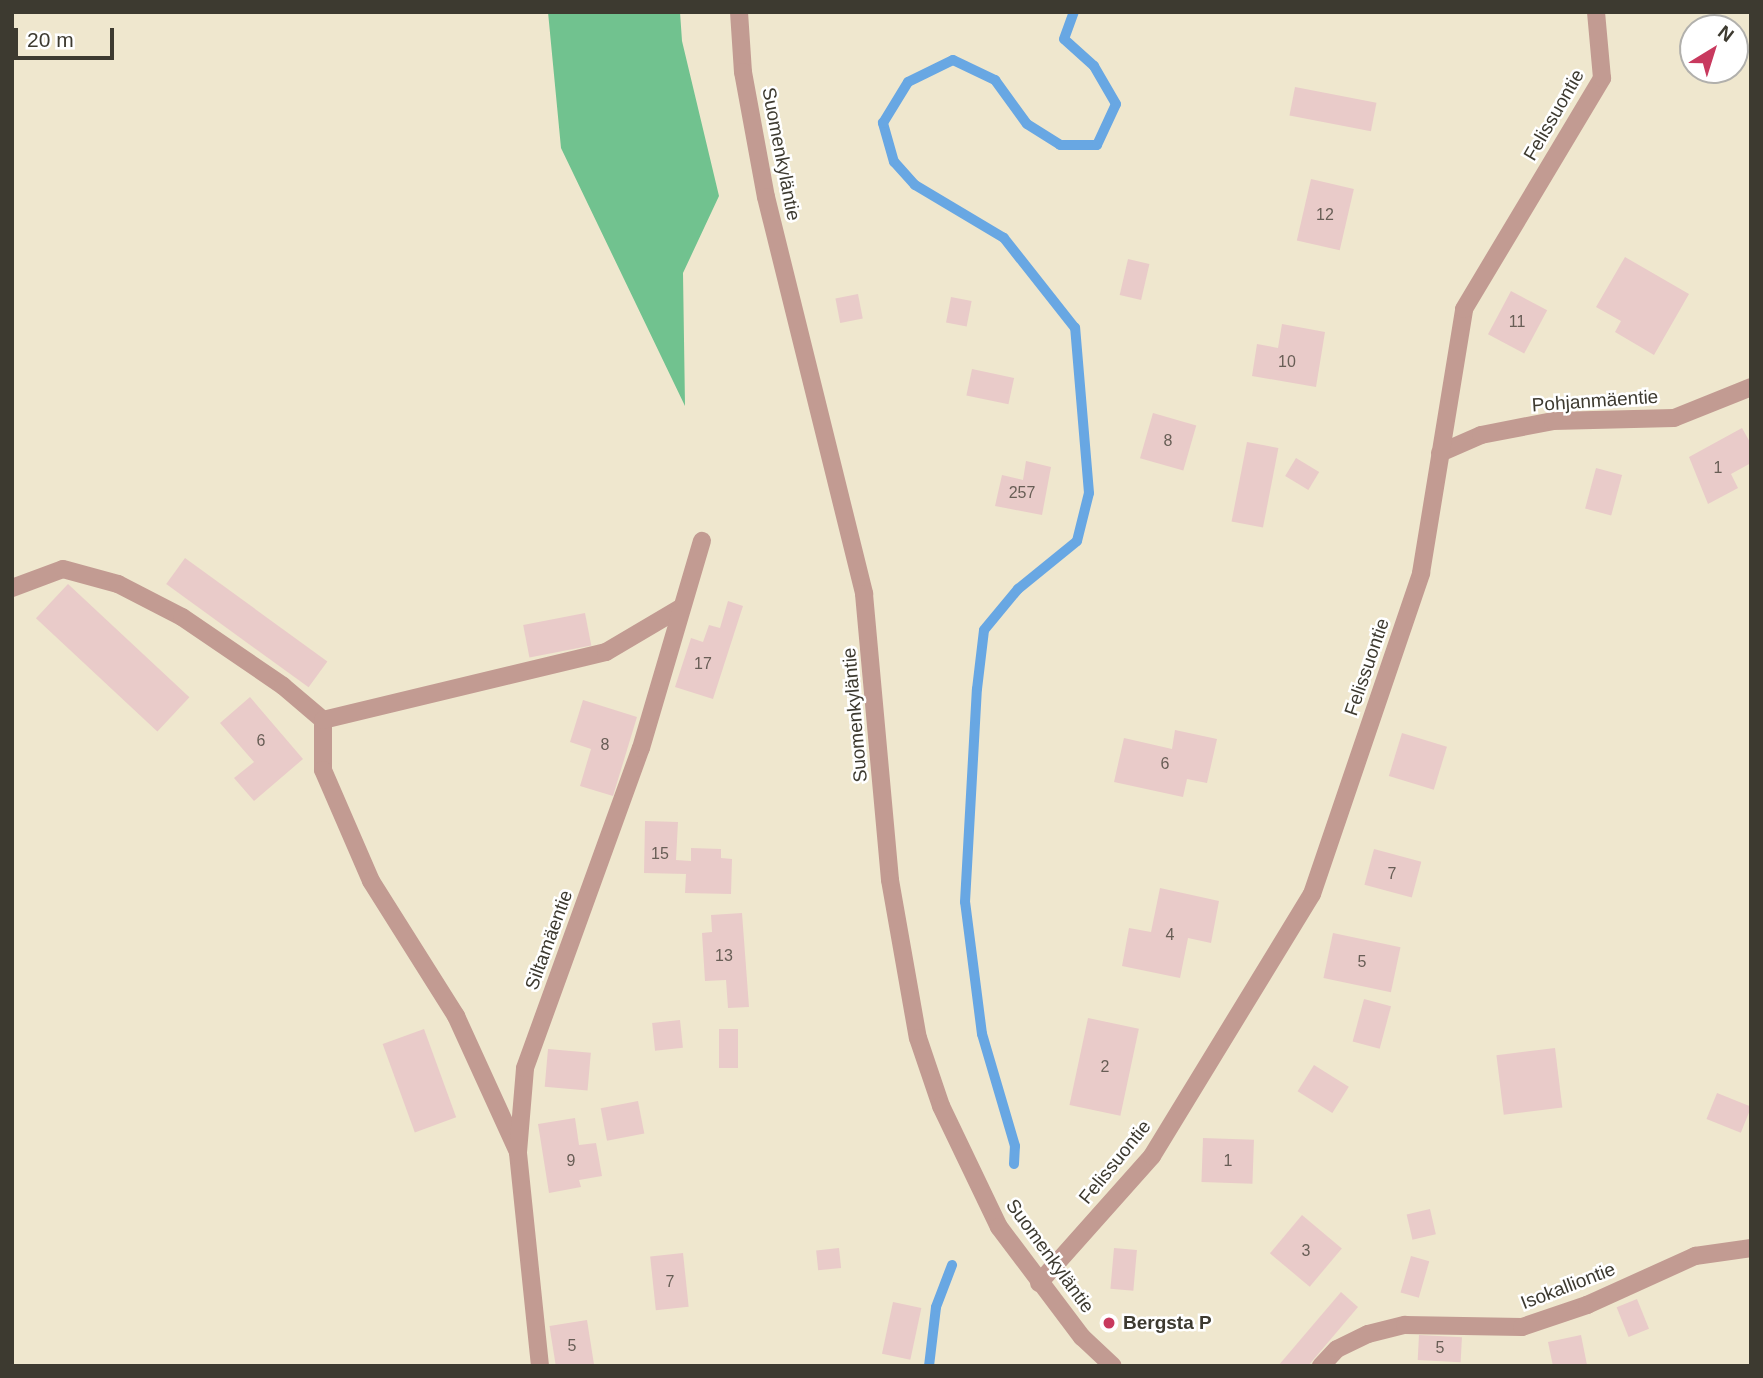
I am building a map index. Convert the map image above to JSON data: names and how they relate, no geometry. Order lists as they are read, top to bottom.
{
  "streets": {
    "street": [
      "Felissuontie",
      "Suomenkyläntie",
      "Pohjanmäentie",
      "Siltamäentie",
      "Isokalliontie"
    ]
  },
  "crossings": [
    ["Felissuontie", "Suomenkyläntie"],
    ["Felissuontie", "Pohjanmäentie"]
  ],
  "places": ["Bergsta P"],
  "house_numbers": [
    "12",
    "11",
    "10",
    "8",
    "1",
    "257",
    "17",
    "6",
    "8",
    "6",
    "15",
    "7",
    "4",
    "13",
    "5",
    "2",
    "9",
    "1",
    "3",
    "7",
    "5",
    "5"
  ],
  "scale_bar": "20 m",
  "north": "top right"
}
